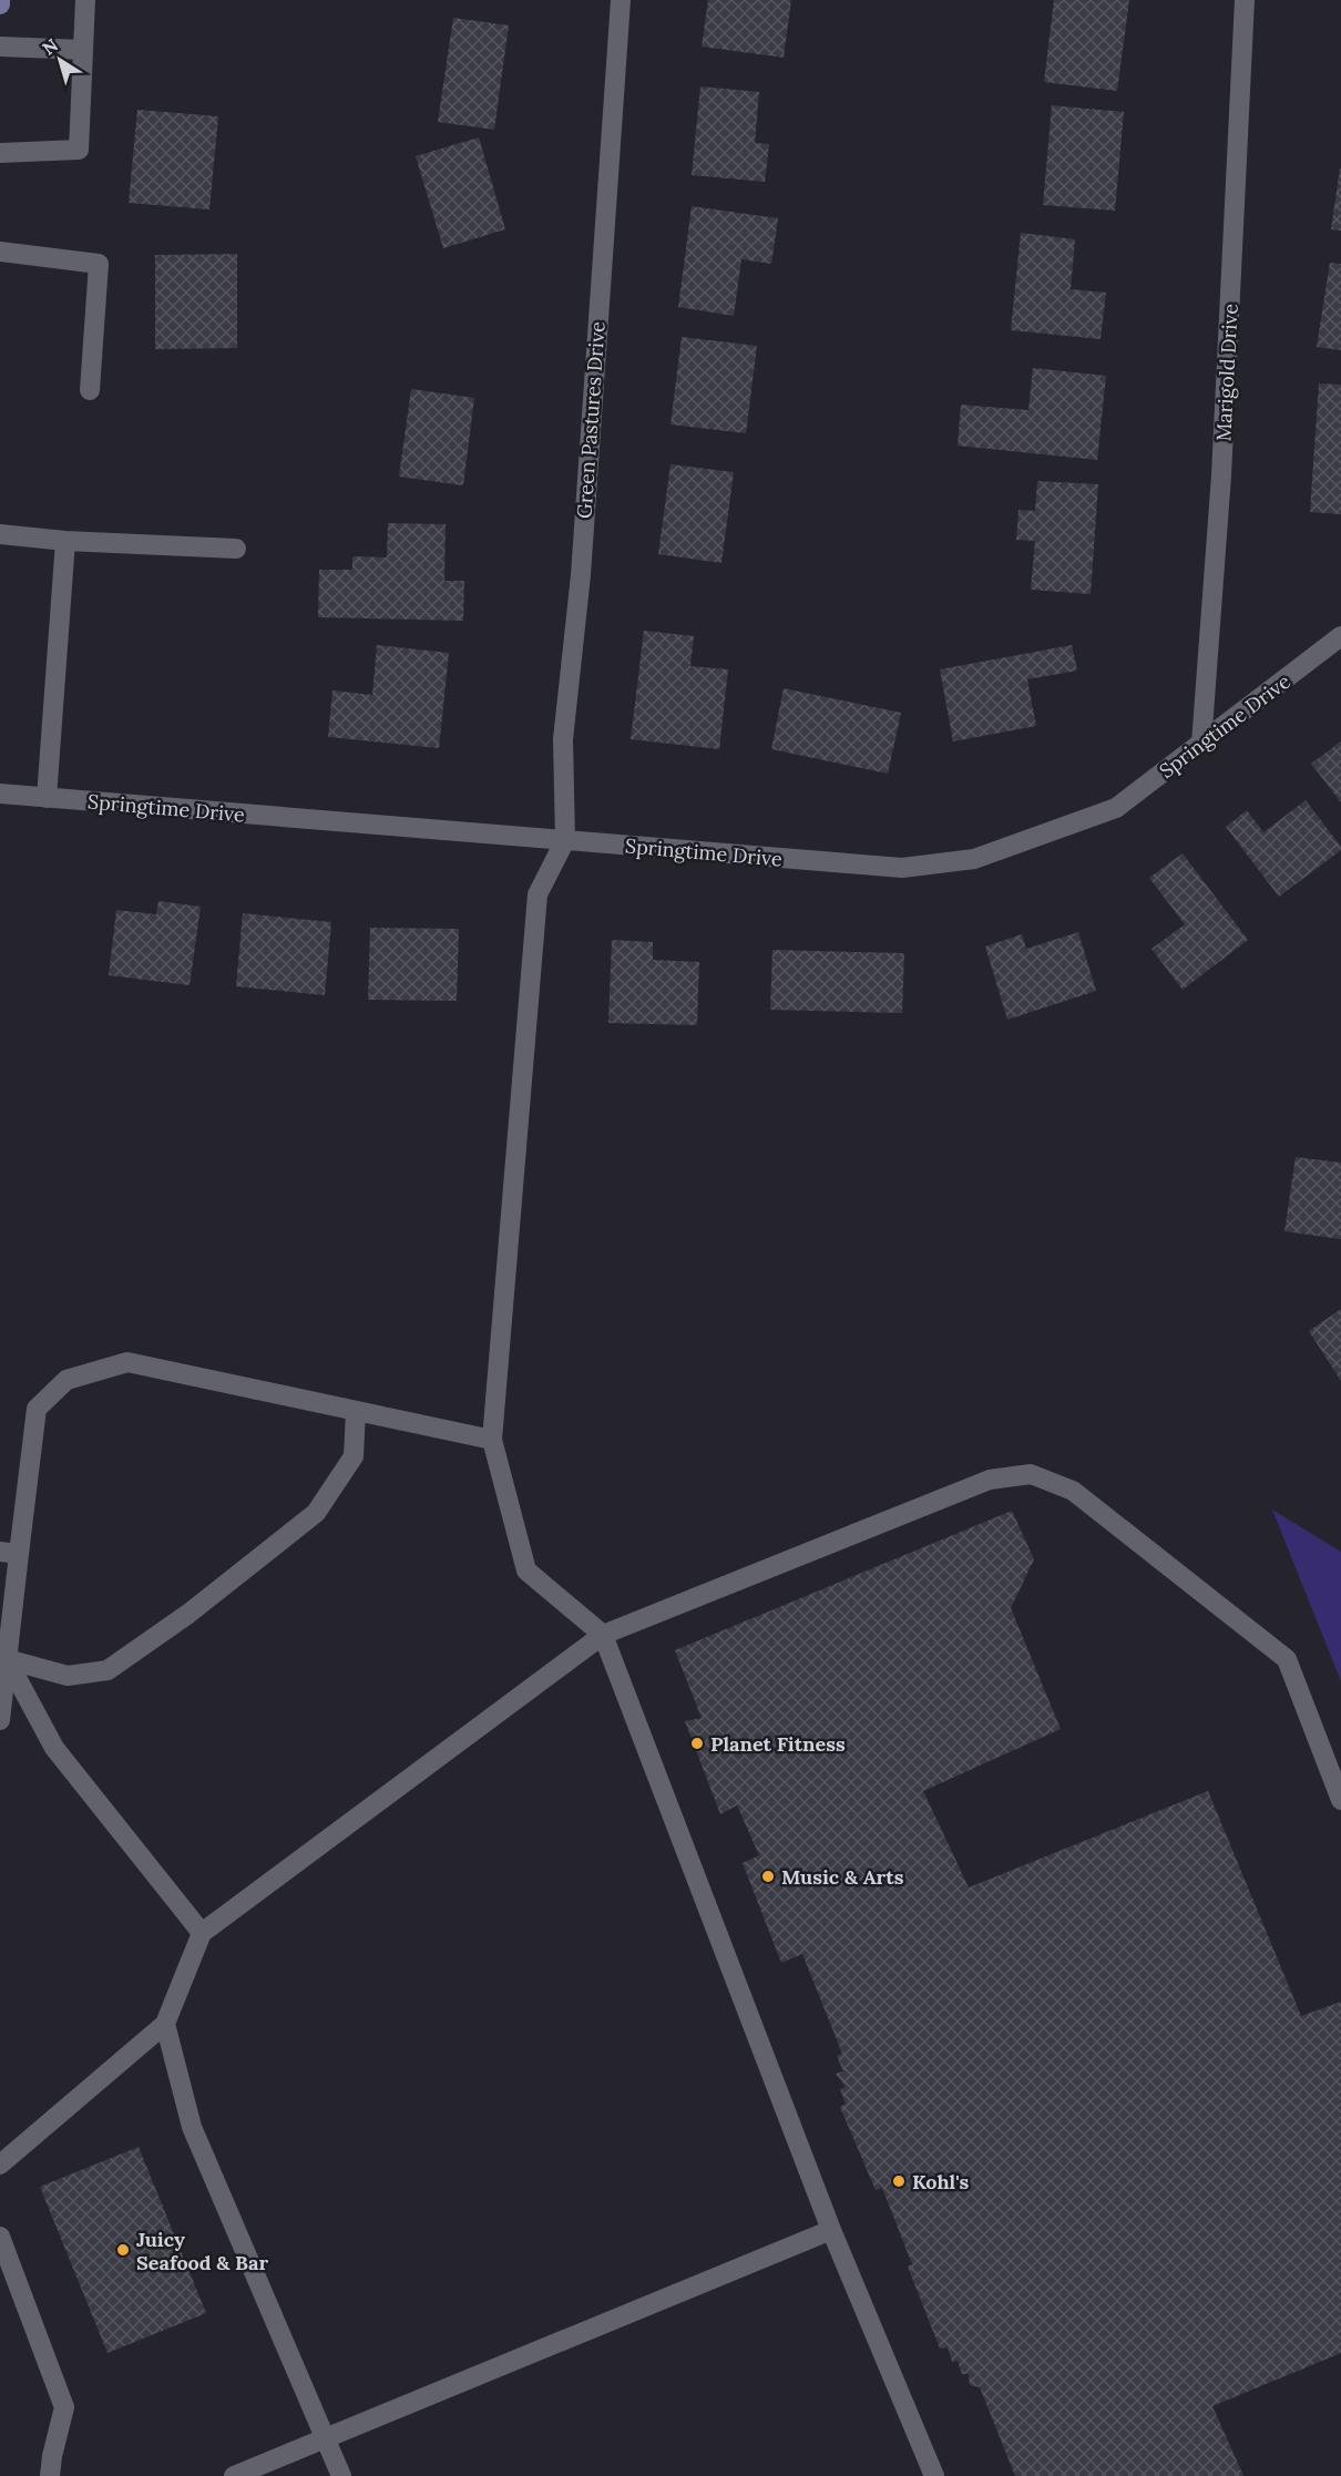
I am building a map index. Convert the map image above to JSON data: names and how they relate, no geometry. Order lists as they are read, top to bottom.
{
  "streets": {
    "street": ["Marigold Drive", "Green Pastures Drive", "Springtime Drive"]
  },
  "crossings": [
    ["Marigold Drive", "Springtime Drive"],
    ["Green Pastures Drive", "Springtime Drive"]
  ],
  "places": [
    "Planet Fitness",
    "Music & Arts",
    "Kohl's",
    "Juicy Seafood & Bar"
  ],
  "north": "top left"
}
